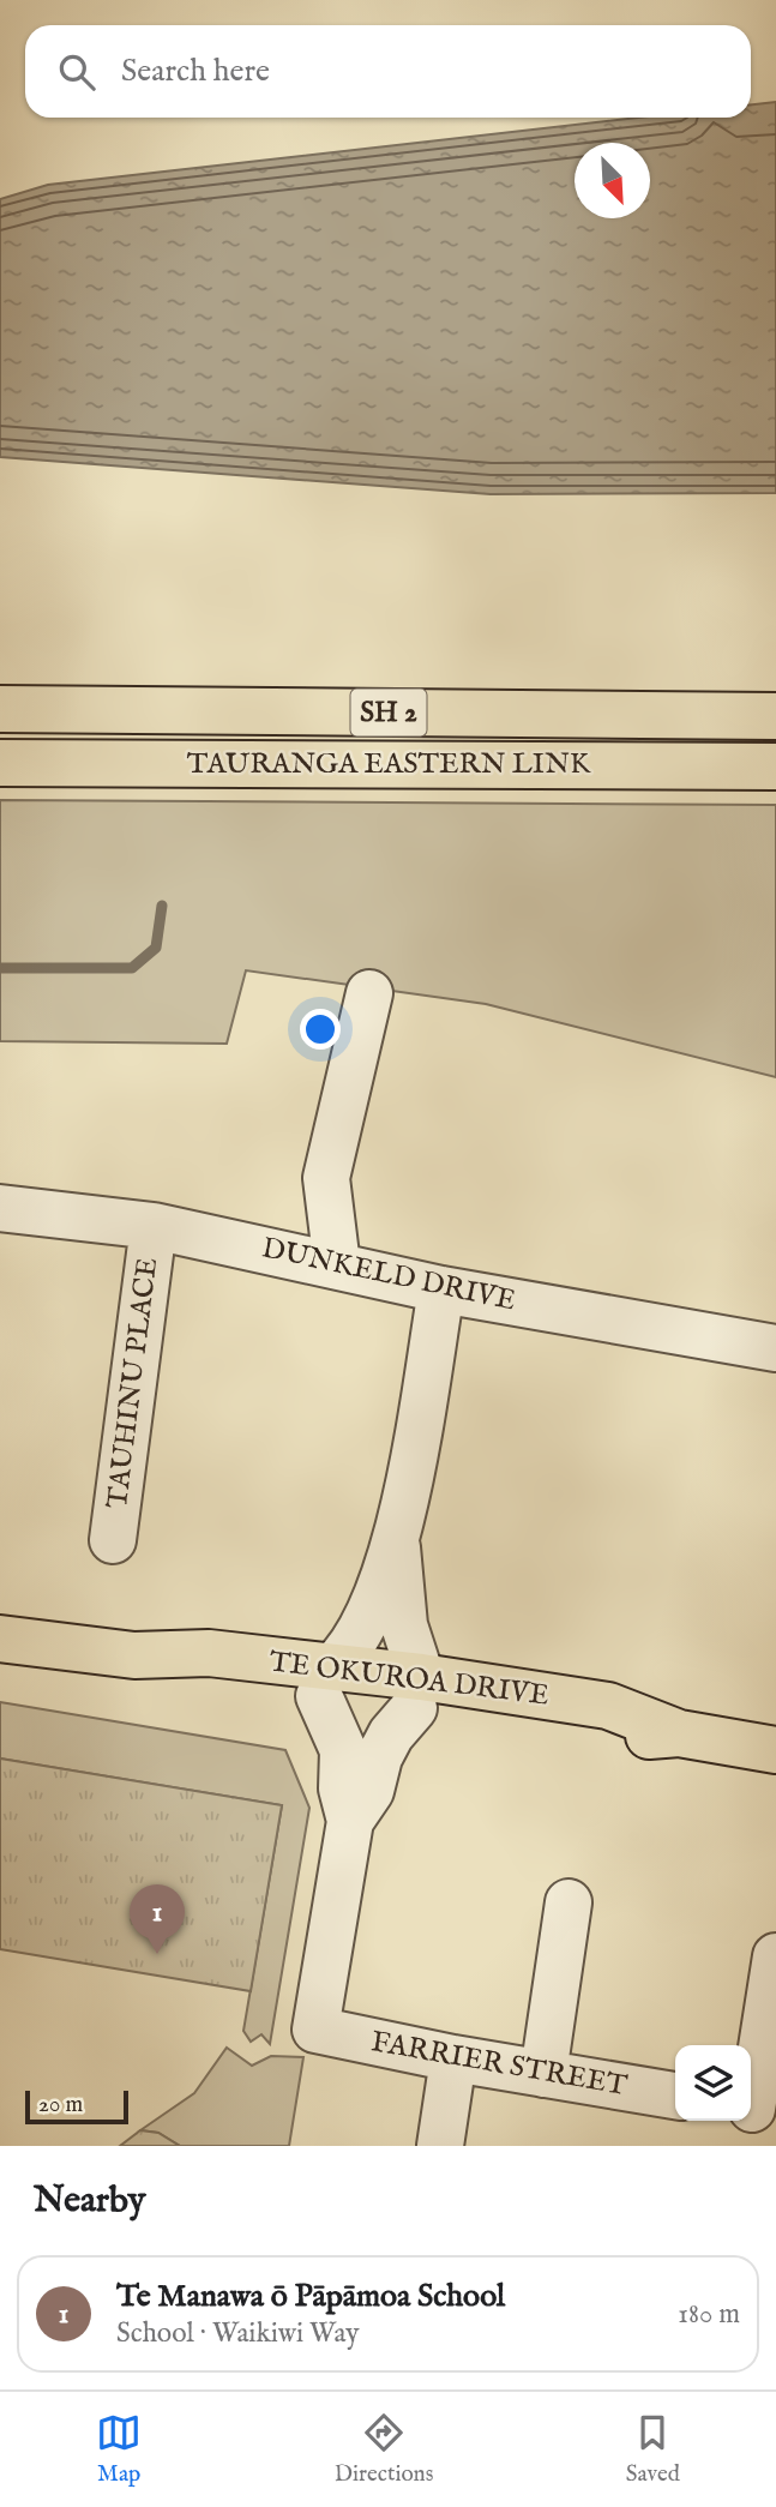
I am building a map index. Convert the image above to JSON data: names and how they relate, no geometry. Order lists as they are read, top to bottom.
{
  "streets": {
    "main road": ["SH 2", "TAURANGA EASTERN LINK", "TE OKUROA DRIVE"],
    "street": ["DUNKELD DRIVE", "TAUHINU PLACE", "FARRIER STREET"]
  },
  "crossings": [
    ["DUNKELD DRIVE", "TAUHINU PLACE"]
  ],
  "scale_bar": "20 m",
  "north": "bottom right",
  "page": {
    "search": "Search here",
    "pins": "1",
    "scale": "20 m",
    "heading": "Nearby",
    "list": [
      {
        "mark": "1",
        "name": "Te Manawa ō Pāpāmoa School",
        "note": "School · Waikiwi Way",
        "value": "180 m"
      }
    ],
    "nav": ["Map", "Directions", "Saved"]
  }
}
